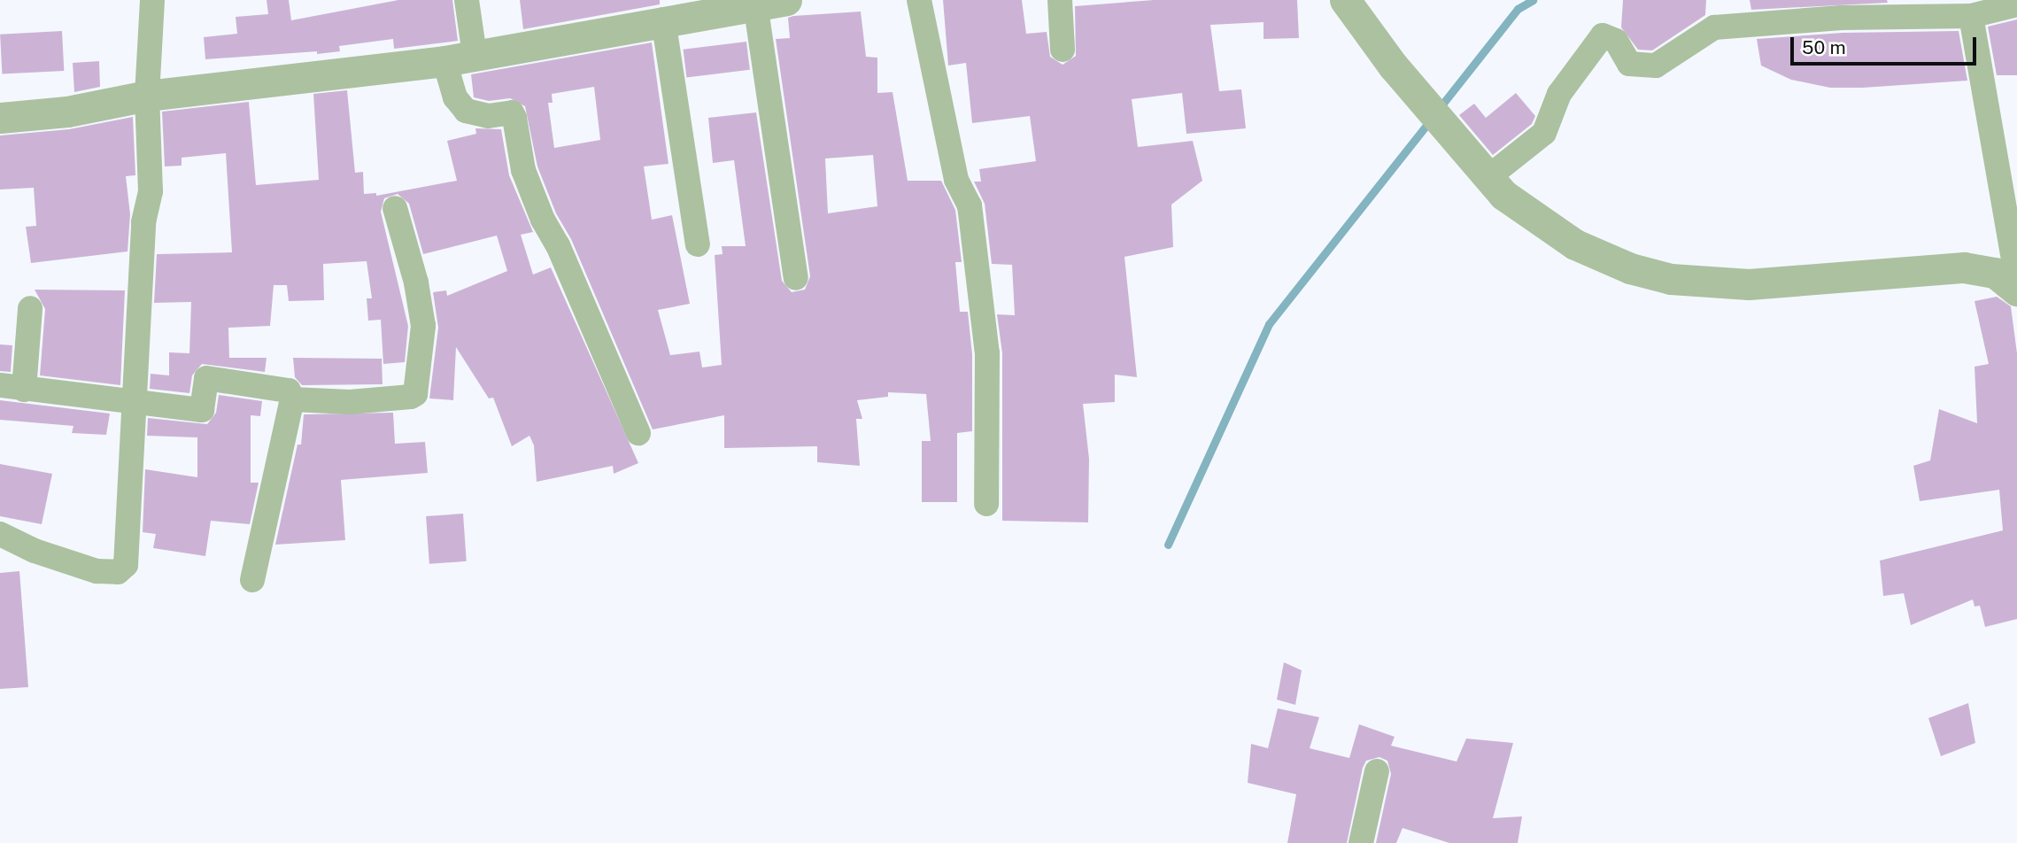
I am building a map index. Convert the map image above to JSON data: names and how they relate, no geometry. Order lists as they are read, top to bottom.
{
  "scale_bar": "50 m"
}
